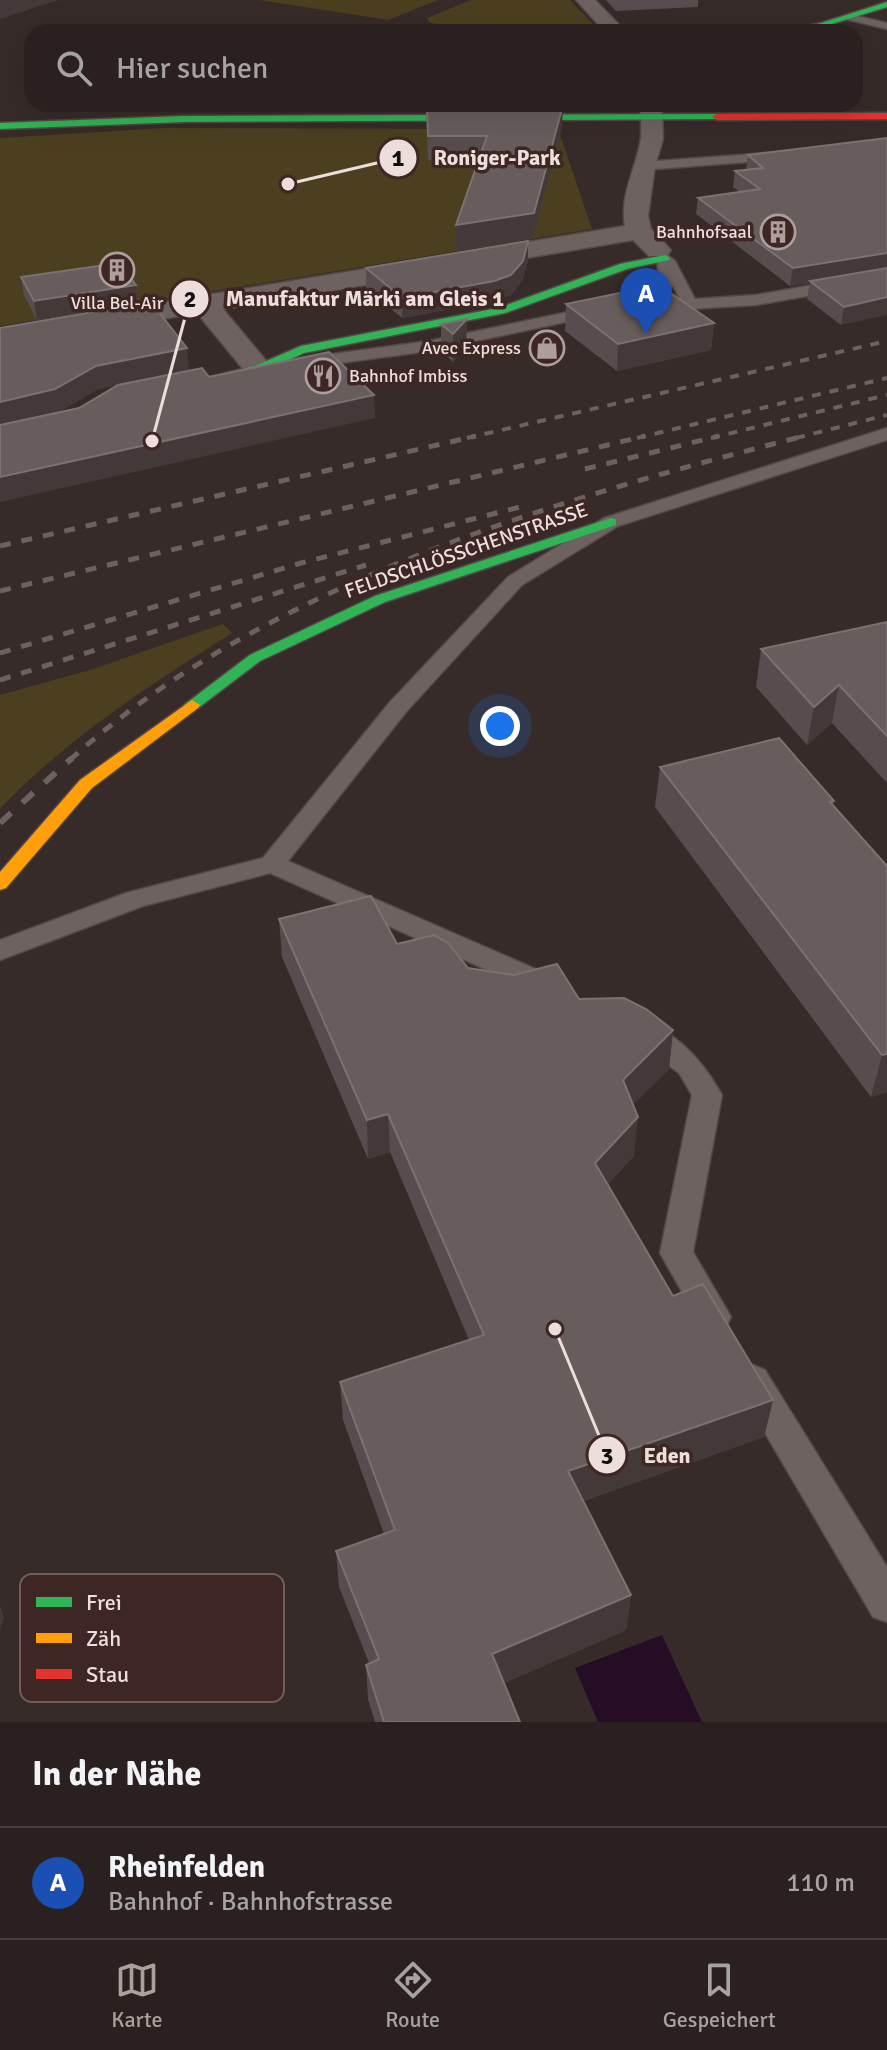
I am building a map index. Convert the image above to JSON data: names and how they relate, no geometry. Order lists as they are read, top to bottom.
{
  "streets": {
    "street": ["FELDSCHLÖSSCHENSTRASSE"]
  },
  "places": {
    "other": ["Roniger-Park", "Manufaktur Märki am Gleis 1", "Eden"],
    "building": ["Bahnhofsaal", "Villa Bel-Air"],
    "shop": ["Avec Express"],
    "restaurant": ["Bahnhof Imbiss"]
  },
  "legend": ["Frei", "Zäh", "Stau"],
  "page": {
    "search": "Hier suchen",
    "pins": "A",
    "heading": "In der Nähe",
    "list": [
      {
        "mark": "A",
        "name": "Rheinfelden",
        "note": "Bahnhof · Bahnhofstrasse",
        "value": "110 m"
      }
    ],
    "nav": ["Karte", "Route", "Gespeichert"]
  }
}
